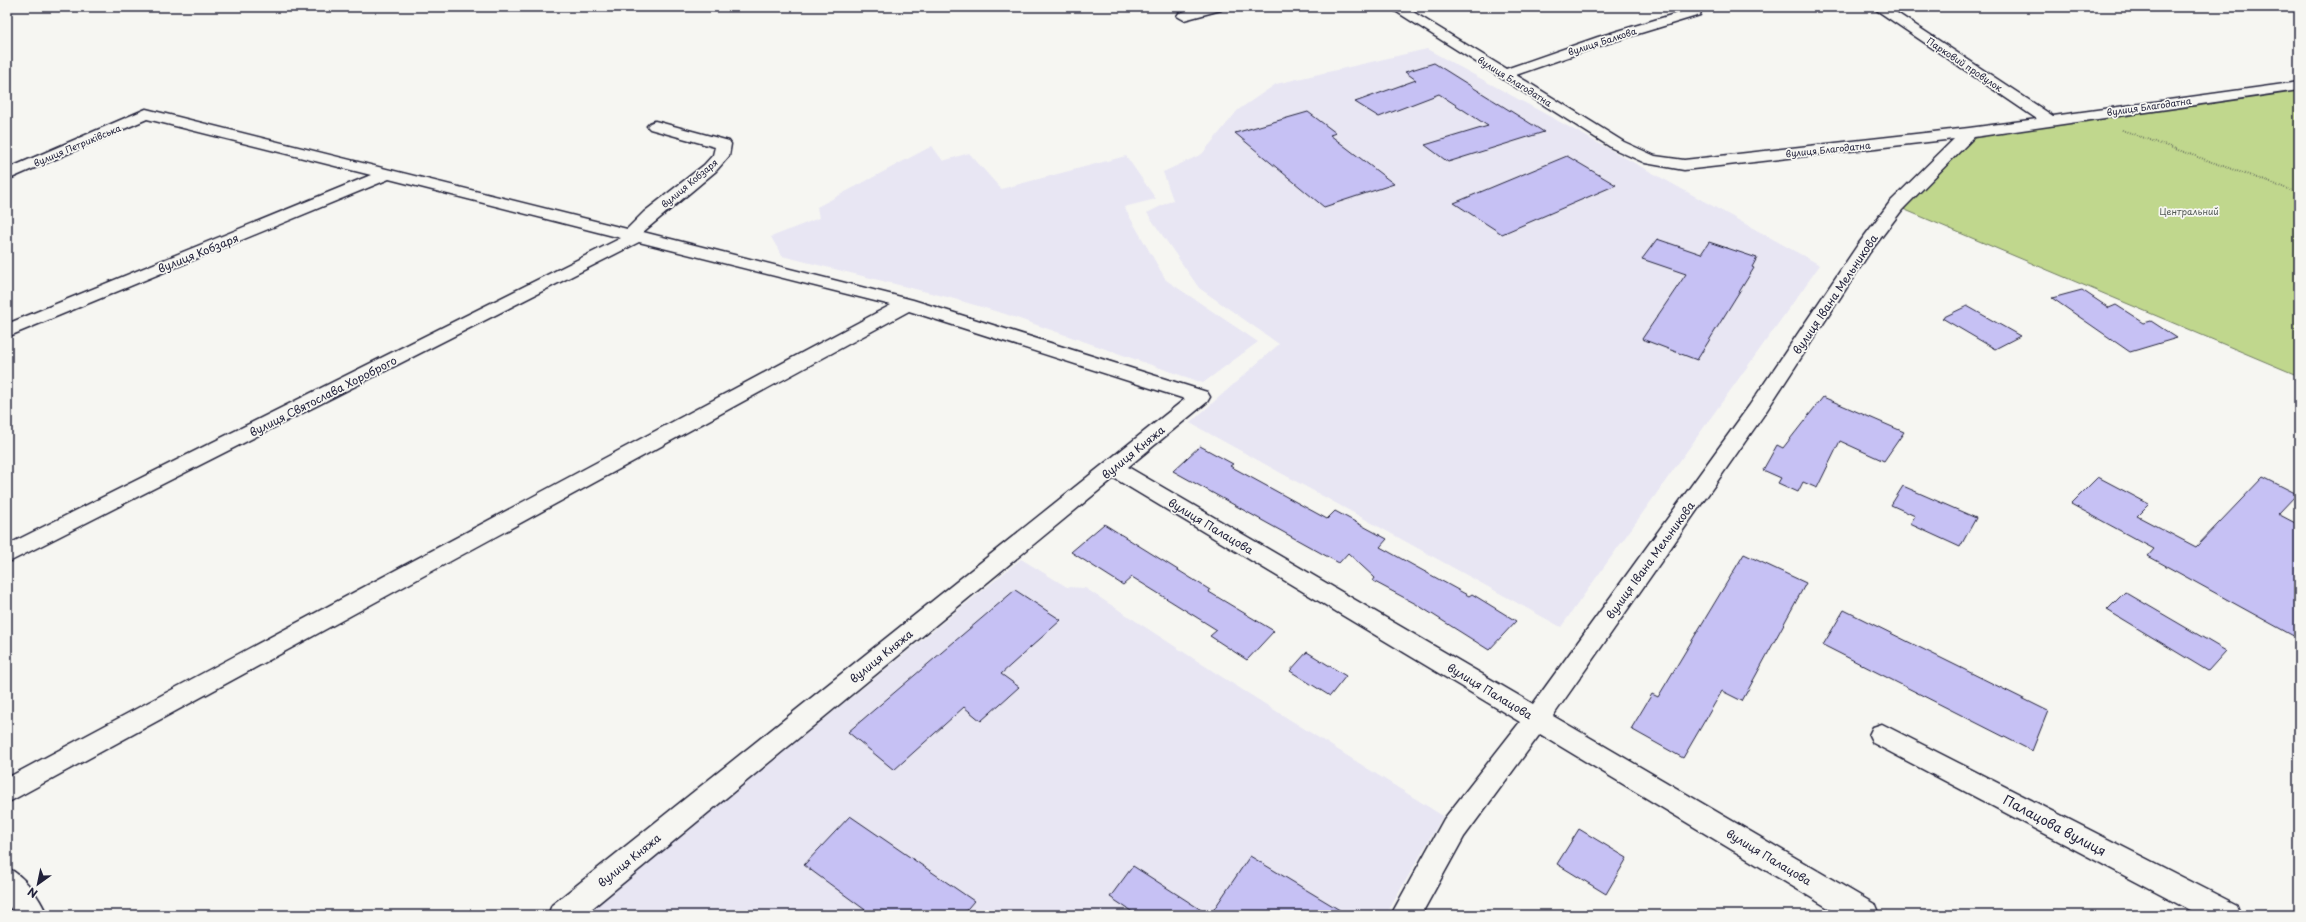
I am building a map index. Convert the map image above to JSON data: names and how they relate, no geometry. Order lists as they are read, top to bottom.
{
  "streets": {
    "street": [
      "вулиця Балкова",
      "Парковий провулок",
      "вулиця Благодатна",
      "вулиця Петриківська",
      "вулиця Кобзаря",
      "вулиця Івана Мельникова",
      "вулиця Святослава Хороброго",
      "вулиця Княжа",
      "вулиця Палацова",
      "Палацова вулиця"
    ]
  },
  "crossings": [
    ["вулиця Балкова", "вулиця Благодатна"],
    ["Парковий провулок", "вулиця Благодатна"],
    ["вулиця Благодатна", "вулиця Івана Мельникова"],
    ["вулиця Петриківська", "вулиця Кобзаря"],
    ["вулиця Кобзаря", "вулиця Святослава Хороброго"],
    ["вулиця Івана Мельникова", "вулиця Палацова"],
    ["вулиця Княжа", "вулиця Палацова"]
  ],
  "parks": ["Центральний"],
  "north": "bottom left"
}
